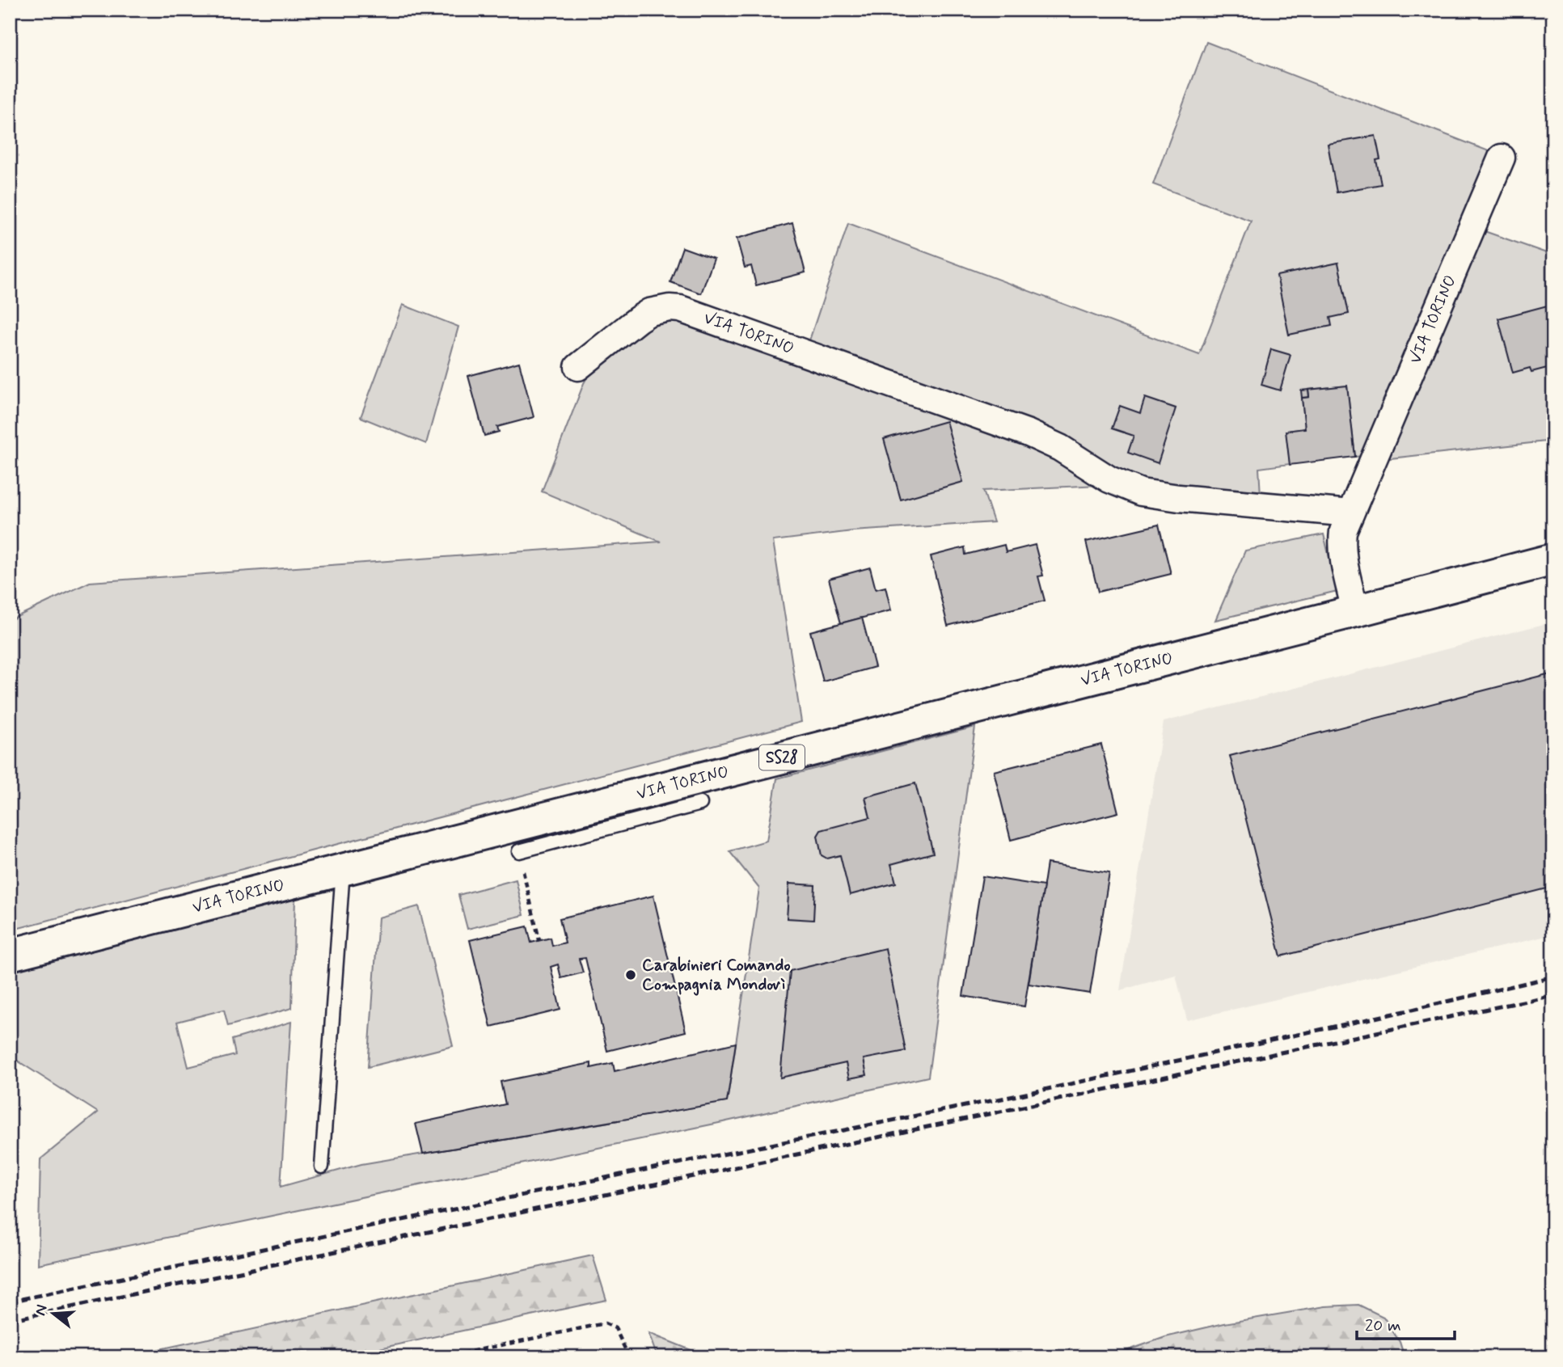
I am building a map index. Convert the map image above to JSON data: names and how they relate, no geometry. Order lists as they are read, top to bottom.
{
  "streets": {
    "main road": ["VIA TORINO", "SS28"]
  },
  "places": ["Carabinieri Comando Compagnia Mondovì"],
  "scale_bar": "20 m",
  "north": "left"
}
